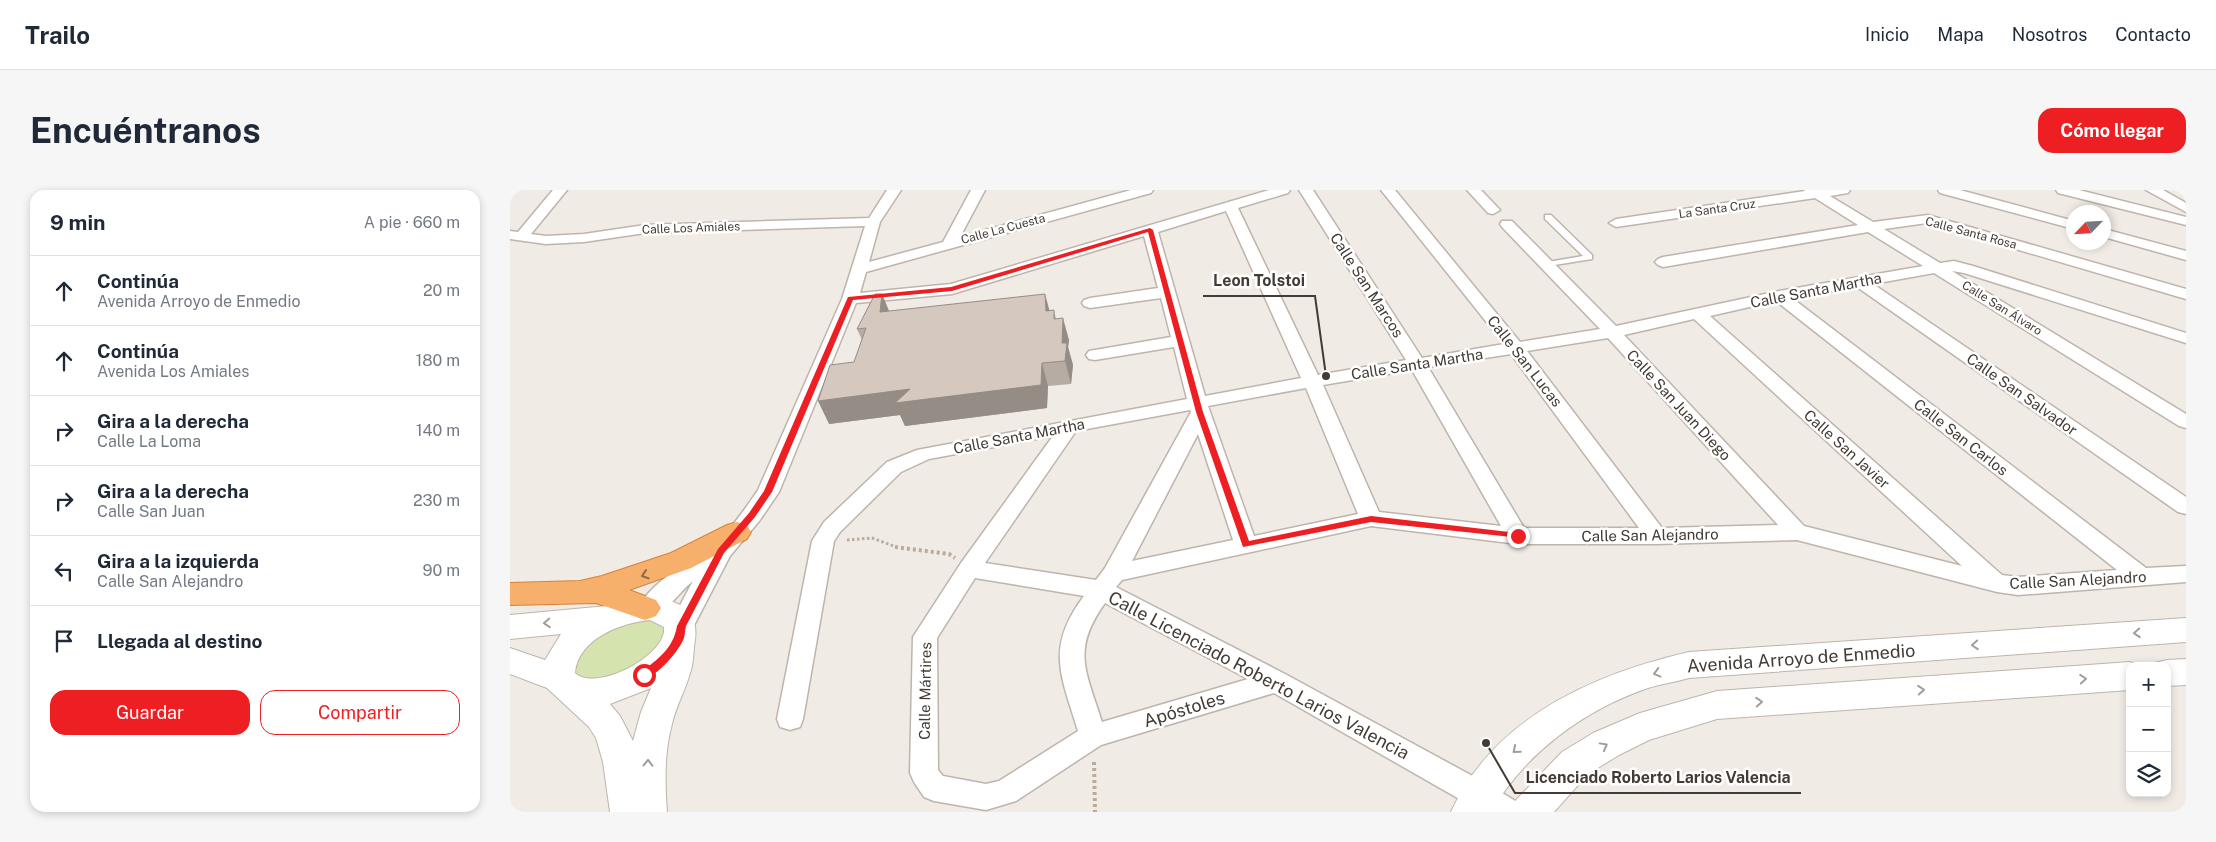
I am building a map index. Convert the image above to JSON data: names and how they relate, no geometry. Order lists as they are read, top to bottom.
{
  "streets": {
    "street": [
      "La Santa Cruz",
      "Calle Los Amiales",
      "Calle La Cuesta",
      "Calle Santa Rosa",
      "Calle San Marcos",
      "Calle Santa Martha",
      "Calle San Álvaro",
      "Calle San Lucas",
      "Calle San Salvador",
      "Calle San Juan Diego",
      "Calle San Carlos",
      "Calle San Javier",
      "Calle San Alejandro",
      "Avenida Arroyo de Enmedio",
      "Calle Licenciado Roberto Larios Valencia",
      "Calle Mártires",
      "Apóstoles"
    ]
  },
  "crossings": [
    ["La Santa Cruz", "Calle San Álvaro"],
    ["Calle Santa Rosa", "Calle San Álvaro"],
    ["Calle San Marcos", "Calle Santa Martha"],
    ["Calle San Marcos", "Calle San Alejandro"],
    ["Calle Santa Martha", "Calle San Álvaro"],
    ["Calle Santa Martha", "Calle San Lucas"],
    ["Calle Santa Martha", "Calle San Salvador"],
    ["Calle Santa Martha", "Calle San Juan Diego"],
    ["Calle Santa Martha", "Calle San Carlos"],
    ["Calle Santa Martha", "Calle San Javier"],
    ["Calle Santa Martha", "Calle Mártires"],
    ["Calle San Lucas", "Calle San Alejandro"],
    ["Calle San Juan Diego", "Calle San Alejandro"],
    ["Calle San Carlos", "Calle San Alejandro"],
    ["Calle San Javier", "Calle San Alejandro"],
    ["Calle San Alejandro", "Calle Licenciado Roberto Larios Valencia"],
    ["Avenida Arroyo de Enmedio", "Calle Licenciado Roberto Larios Valencia"],
    ["Calle Licenciado Roberto Larios Valencia", "Calle Mártires"],
    ["Calle Licenciado Roberto Larios Valencia", "Apóstoles"],
    ["Calle Mártires", "Apóstoles"]
  ],
  "places": ["Leon Tolstoi", "Licenciado Roberto Larios Valencia"],
  "north": "bottom left",
  "page": {
    "header": "Trailo",
    "nav": [
      "Inicio",
      "Mapa",
      "Nosotros",
      "Contacto"
    ],
    "buttons": [
      "Cómo llegar",
      ["Guardar", "Compartir"]
    ],
    "title": "Encuéntranos",
    "heading": ["9 min", "A pie · 660 m"],
    "list": [
      ["Continúa", "Avenida Arroyo de Enmedio", "20 m"],
      ["Continúa", "Avenida Los Amiales", "180 m"],
      ["Gira a la derecha", "Calle La Loma", "140 m"],
      ["Gira a la derecha", "Calle San Juan", "230 m"],
      ["Gira a la izquierda", "Calle San Alejandro", "90 m"],
      "Llegada al destino"
    ],
    "map_buttons": ["+", "−"]
  }
}
